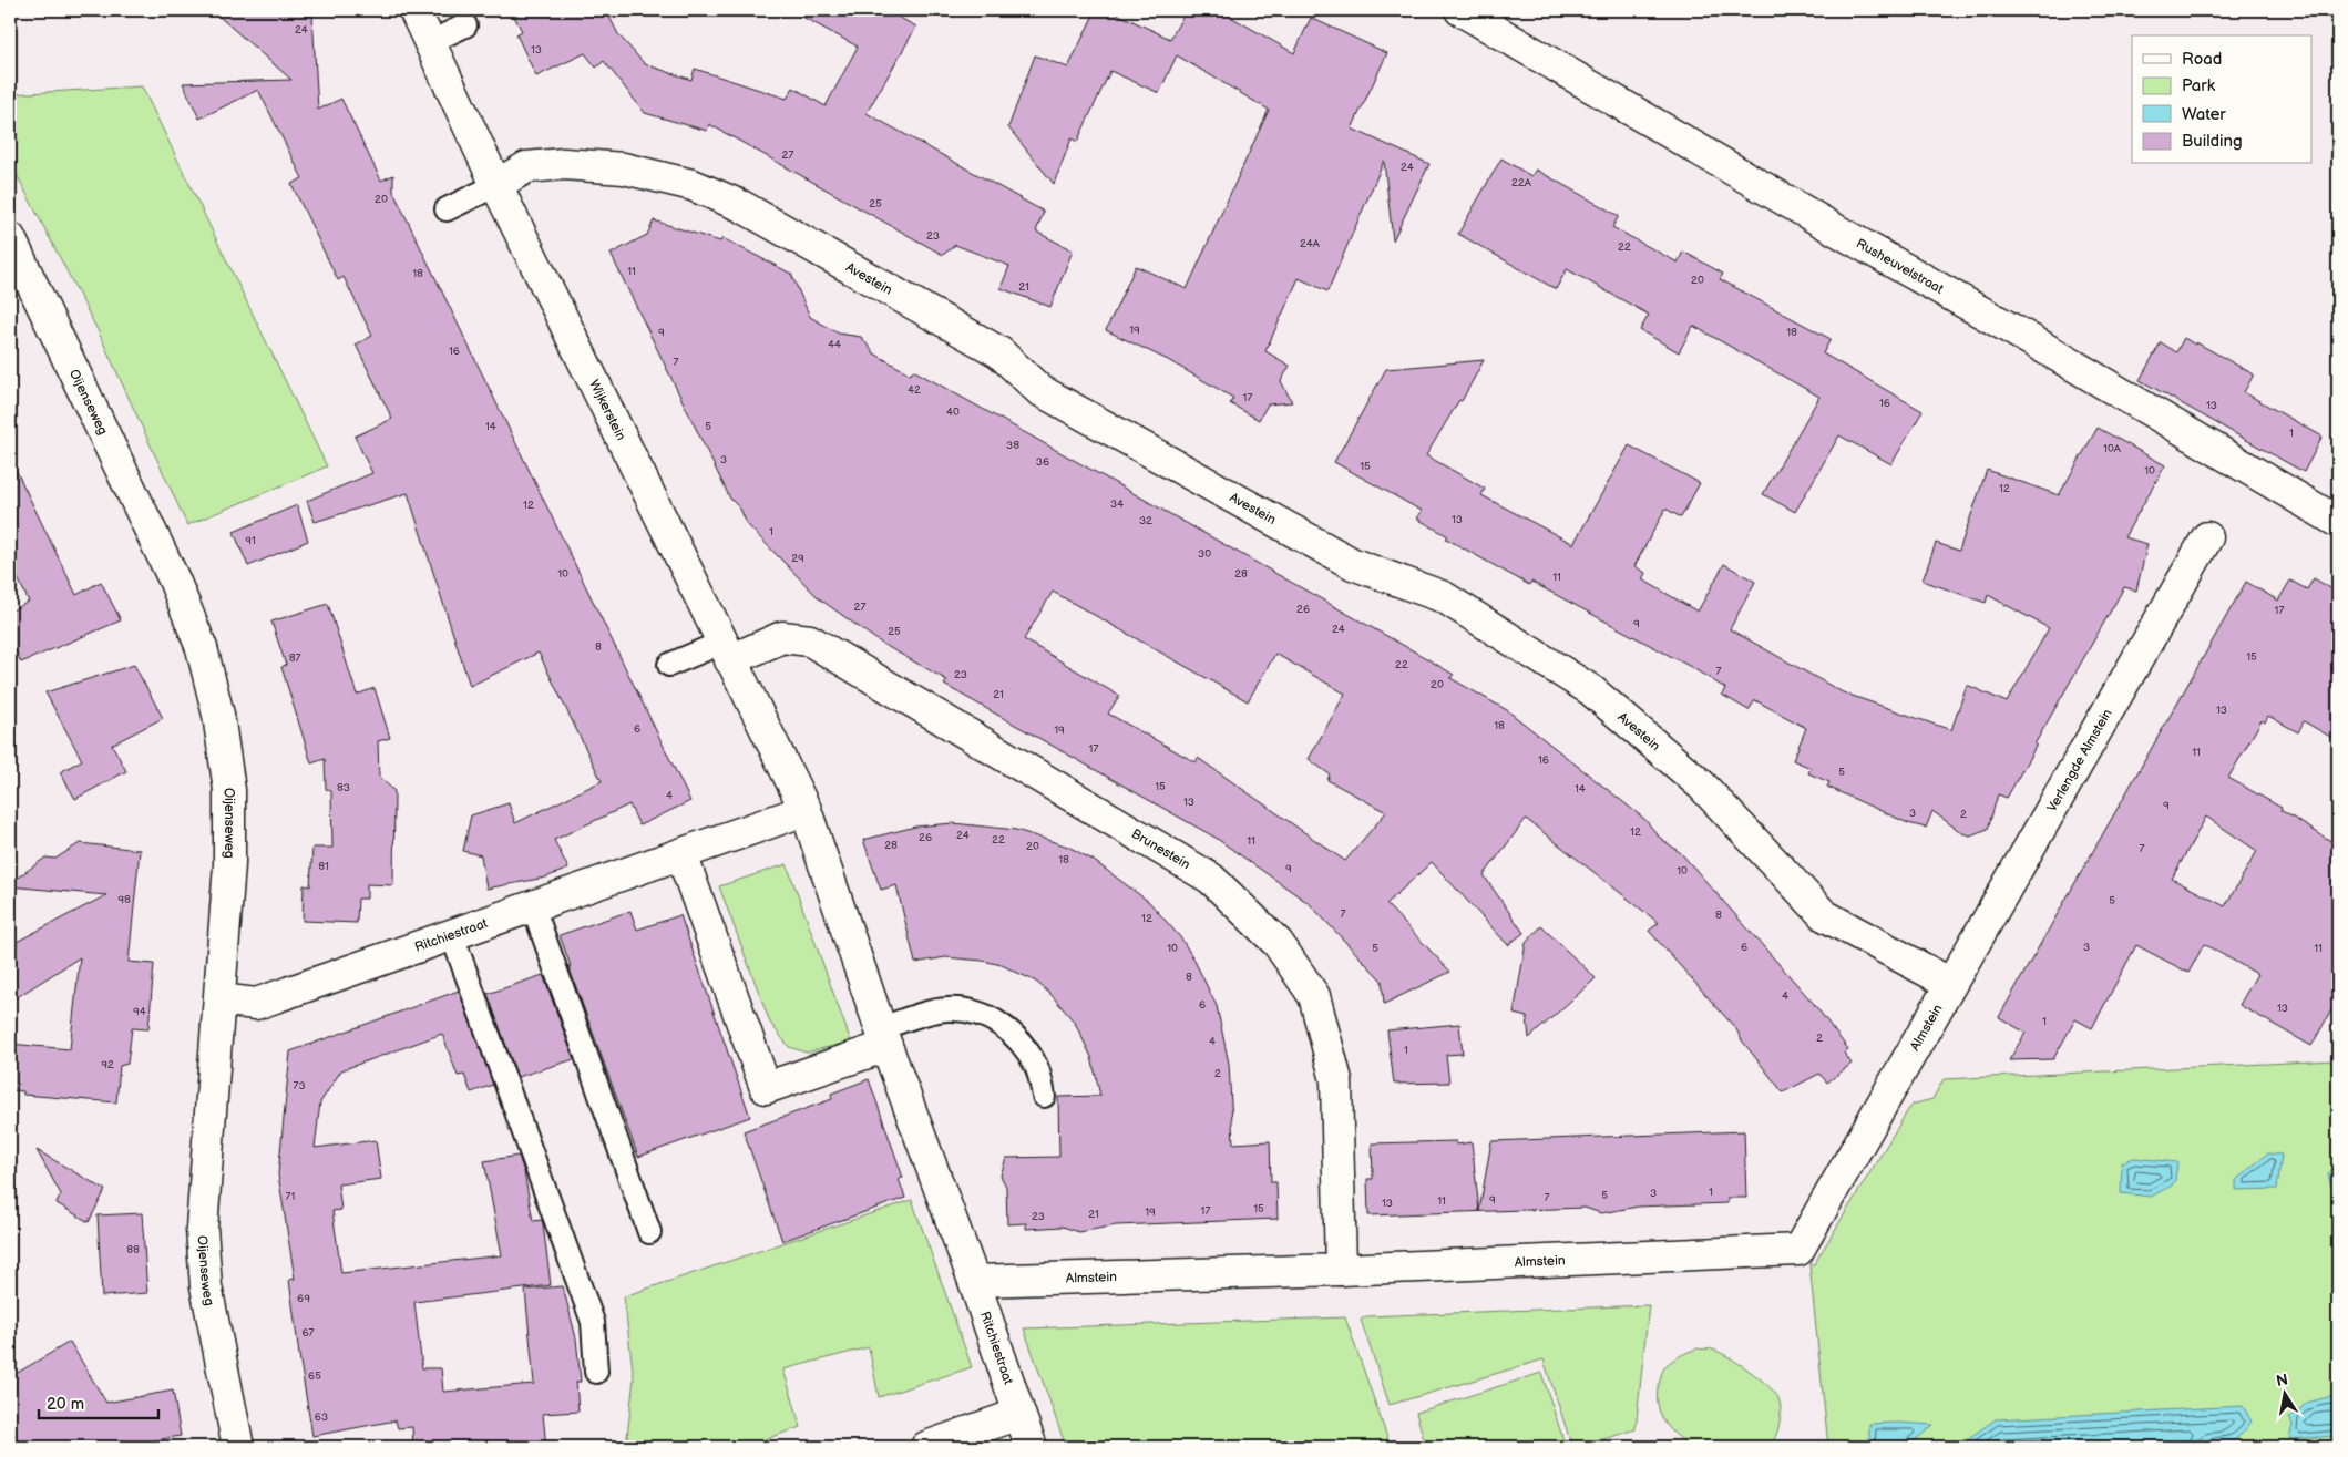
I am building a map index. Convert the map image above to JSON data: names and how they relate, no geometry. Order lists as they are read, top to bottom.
{
  "streets": {
    "street": [
      "Rusheuvelstraat",
      "Avestein",
      "Oijenseweg",
      "Wijkerstein",
      "Verlengde Almstein",
      "Brunestein",
      "Ritchiestraat",
      "Almstein"
    ]
  },
  "crossings": [
    ["Avestein", "Wijkerstein"],
    ["Avestein", "Verlengde Almstein"],
    ["Avestein", "Almstein"],
    ["Oijenseweg", "Ritchiestraat"],
    ["Wijkerstein", "Brunestein"],
    ["Wijkerstein", "Ritchiestraat"],
    ["Verlengde Almstein", "Almstein"],
    ["Brunestein", "Almstein"],
    ["Ritchiestraat", "Almstein"]
  ],
  "house_numbers": [
    "24",
    "13",
    "27",
    "24",
    "22A",
    "20",
    "25",
    "23",
    "24A",
    "22",
    "11",
    "18",
    "20",
    "21",
    "19",
    "9",
    "18",
    "44",
    "16",
    "7",
    "42",
    "17",
    "16",
    "13",
    "40",
    "14",
    "5",
    "1",
    "38",
    "10A",
    "3",
    "36",
    "15",
    "10",
    "12",
    "34",
    "12",
    "13",
    "32",
    "1",
    "91",
    "30",
    "29",
    "10",
    "28",
    "11",
    "27",
    "26",
    "17",
    "9",
    "24",
    "25",
    "8",
    "15",
    "87",
    "22",
    "7",
    "23",
    "20",
    "21",
    "13",
    "18",
    "6",
    "19",
    "17",
    "11",
    "16",
    "5",
    "15",
    "83",
    "14",
    "4",
    "13",
    "9",
    "3",
    "2",
    "12",
    "24",
    "26",
    "22",
    "11",
    "28",
    "20",
    "7",
    "18",
    "81",
    "9",
    "10",
    "98",
    "5",
    "7",
    "8",
    "12",
    "6",
    "3",
    "10",
    "5",
    "11",
    "8",
    "4",
    "6",
    "13",
    "94",
    "1",
    "2",
    "4",
    "1",
    "92",
    "2",
    "73",
    "1",
    "3",
    "5",
    "71",
    "7",
    "9",
    "11",
    "13",
    "15",
    "17",
    "19",
    "21",
    "23",
    "88",
    "69",
    "67",
    "65",
    "63"
  ],
  "legend": [
    "Road",
    "Park",
    "Water",
    "Building"
  ],
  "scale_bar": "20 m",
  "north": "top"
}
